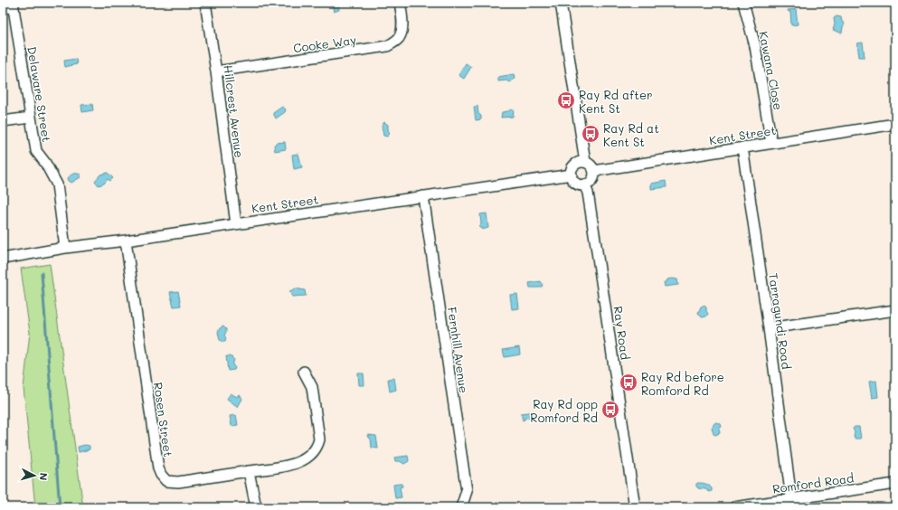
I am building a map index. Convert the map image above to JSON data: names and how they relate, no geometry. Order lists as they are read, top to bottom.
{
  "streets": {
    "street": [
      "Cooke Way",
      "Kawana Close",
      "Delaware Street",
      "Hillcrest Avenue",
      "Kent Street",
      "Tarragundi Road",
      "Ray Road",
      "Fernhill Avenue",
      "Rosen Street",
      "Romford Road"
    ]
  },
  "crossings": [
    ["Cooke Way", "Hillcrest Avenue"],
    ["Kawana Close", "Kent Street"],
    ["Delaware Street", "Kent Street"],
    ["Hillcrest Avenue", "Kent Street"],
    ["Kent Street", "Tarragundi Road"],
    ["Kent Street", "Ray Road"],
    ["Kent Street", "Fernhill Avenue"],
    ["Kent Street", "Rosen Street"],
    ["Tarragundi Road", "Romford Road"]
  ],
  "places": {
    "bus stop": [
      "Ray Rd after Kent St",
      "Ray Rd at Kent St",
      "Ray Rd before Romford Rd",
      "Ray Rd opp Romford Rd"
    ]
  },
  "north": "right"
}
